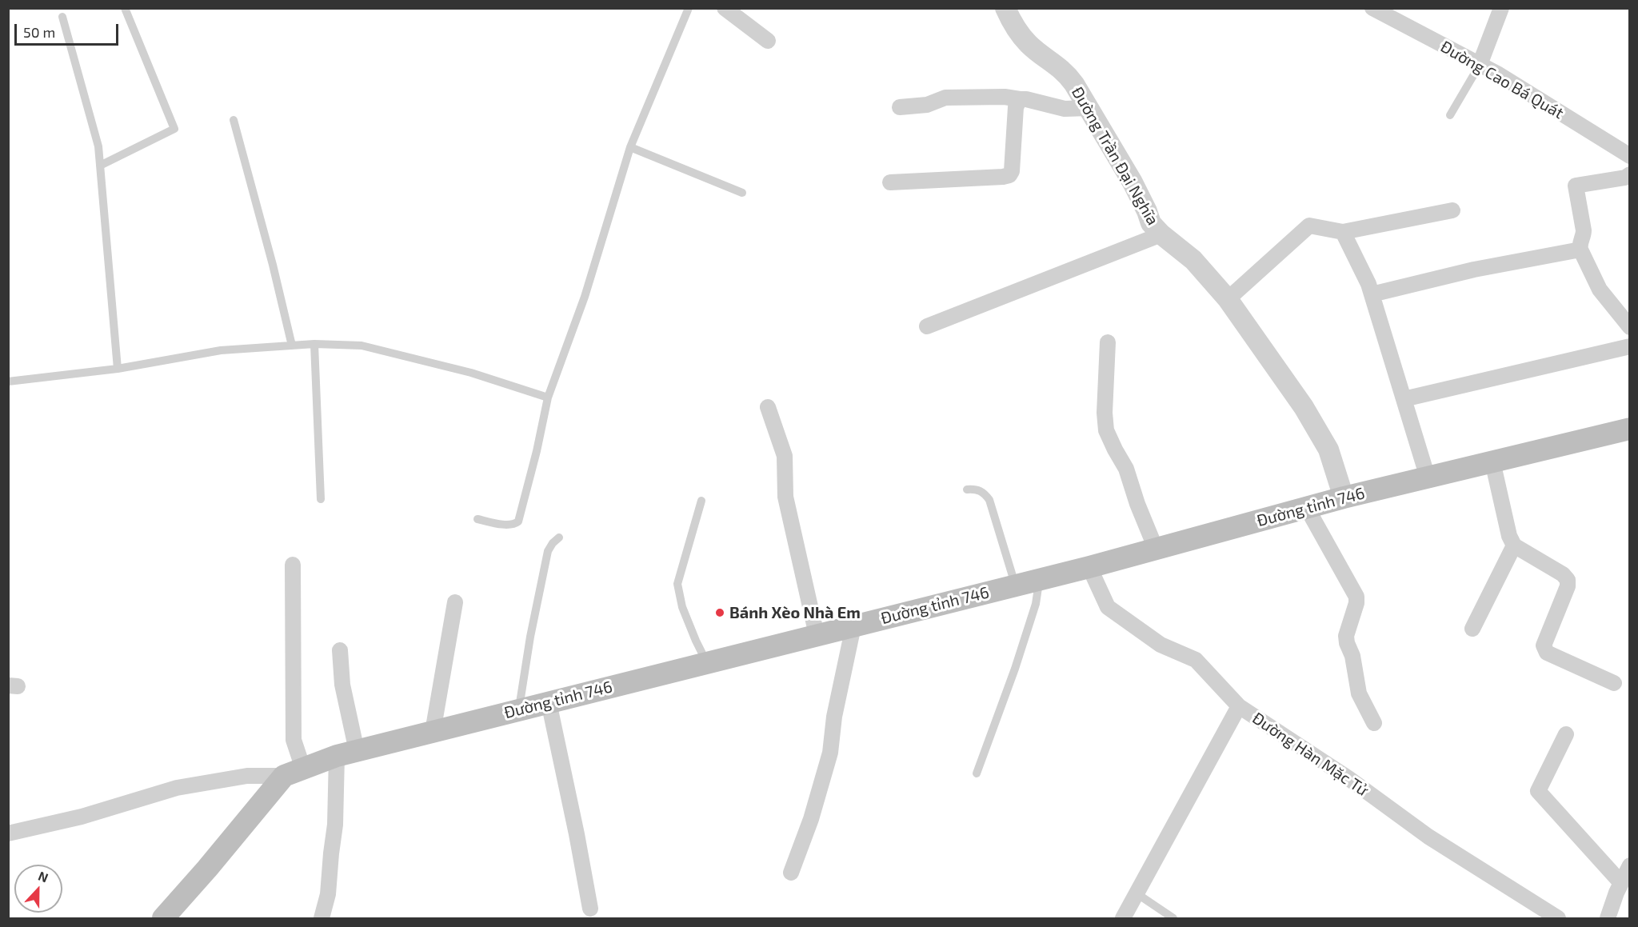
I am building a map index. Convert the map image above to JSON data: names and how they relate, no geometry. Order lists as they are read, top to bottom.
{
  "streets": {
    "main road": ["Đường tỉnh 746"],
    "street": ["Đường Cao Bá Quát", "Đường Trần Đại Nghĩa", "Đường Hàn Mặc Tử"]
  },
  "crossings": [
    ["Đường Trần Đại Nghĩa", "Đường tỉnh 746"],
    ["Đường tỉnh 746", "Đường Hàn Mặc Tử"]
  ],
  "places": ["Bánh Xèo Nhà Em"],
  "scale_bar": "50 m",
  "north": "top"
}
